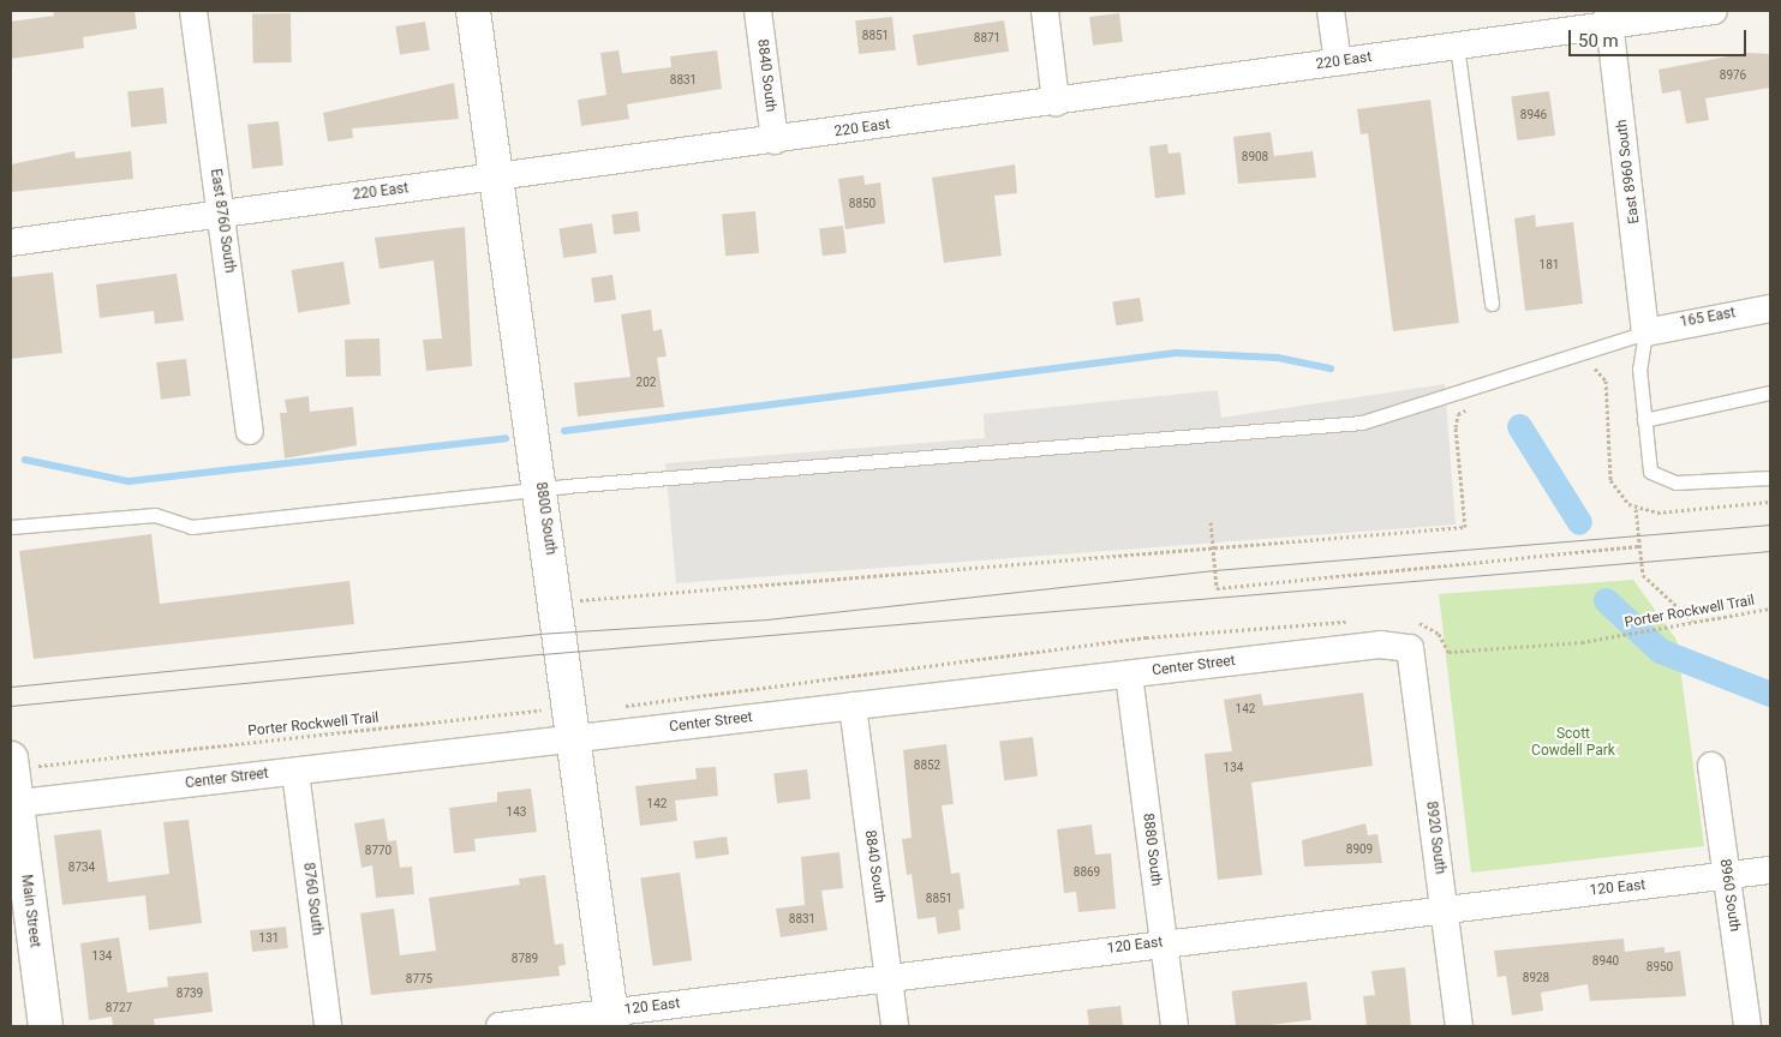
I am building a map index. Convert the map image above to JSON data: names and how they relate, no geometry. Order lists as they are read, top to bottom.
{
  "streets": {
    "street": [
      "220 East",
      "8840 South",
      "East 8960 South",
      "East 8760 South",
      "165 East",
      "8800 South",
      "Center Street",
      "8920 South",
      "8880 South",
      "120 East",
      "8960 South",
      "8760 South",
      "Main Street"
    ],
    "path": ["Porter Rockwell Trail"]
  },
  "crossings": [
    ["220 East", "8840 South"],
    ["220 East", "East 8960 South"],
    ["220 East", "East 8760 South"],
    ["220 East", "8800 South"],
    ["8840 South", "Center Street"],
    ["8840 South", "120 East"],
    ["East 8960 South", "165 East"],
    ["8800 South", "Porter Rockwell Trail"],
    ["8800 South", "Center Street"],
    ["8800 South", "120 East"],
    ["Porter Rockwell Trail", "Main Street"],
    ["Center Street", "8920 South"],
    ["Center Street", "8880 South"],
    ["Center Street", "8760 South"],
    ["Center Street", "Main Street"],
    ["8920 South", "120 East"],
    ["8880 South", "120 East"],
    ["120 East", "8960 South"]
  ],
  "parks": ["Scott Cowdell Park"],
  "house_numbers": [
    "8851",
    "8871",
    "8976",
    "8831",
    "8946",
    "8908",
    "8850",
    "181",
    "202",
    "142",
    "8852",
    "134",
    "142",
    "143",
    "8909",
    "8770",
    "8734",
    "8869",
    "8851",
    "8831",
    "131",
    "134",
    "8789",
    "8940",
    "8950",
    "8928",
    "8775",
    "8739",
    "8727"
  ],
  "scale_bar": "50 m"
}
